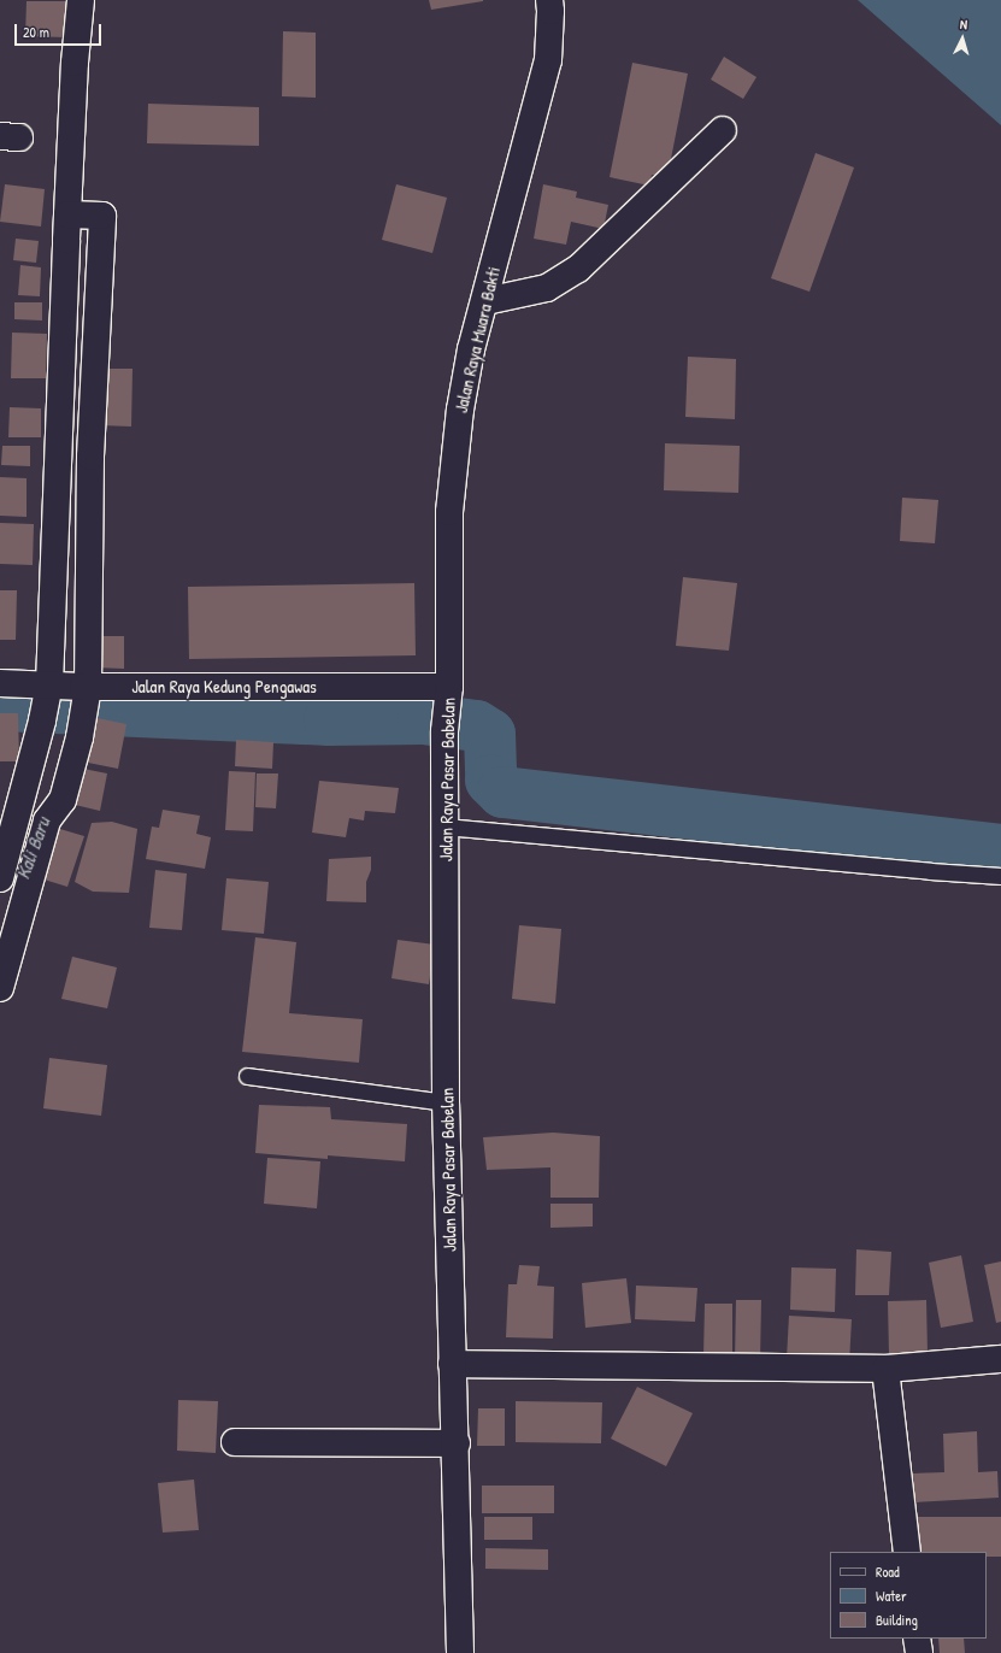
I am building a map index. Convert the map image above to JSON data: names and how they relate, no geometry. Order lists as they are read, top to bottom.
{
  "streets": {
    "street": ["Jalan Raya Muara Bakti", "Jalan Raya Kedung Pengawas", "Jalan Raya Pasar Babelan"]
  },
  "crossings": [
    ["Jalan Raya Muara Bakti", "Jalan Raya Kedung Pengawas"],
    ["Jalan Raya Muara Bakti", "Jalan Raya Pasar Babelan"],
    ["Jalan Raya Kedung Pengawas", "Jalan Raya Pasar Babelan"]
  ],
  "water": ["Kali Baru"],
  "legend": ["Road", "Water", "Building"],
  "scale_bar": "20 m",
  "north": "top"
}
